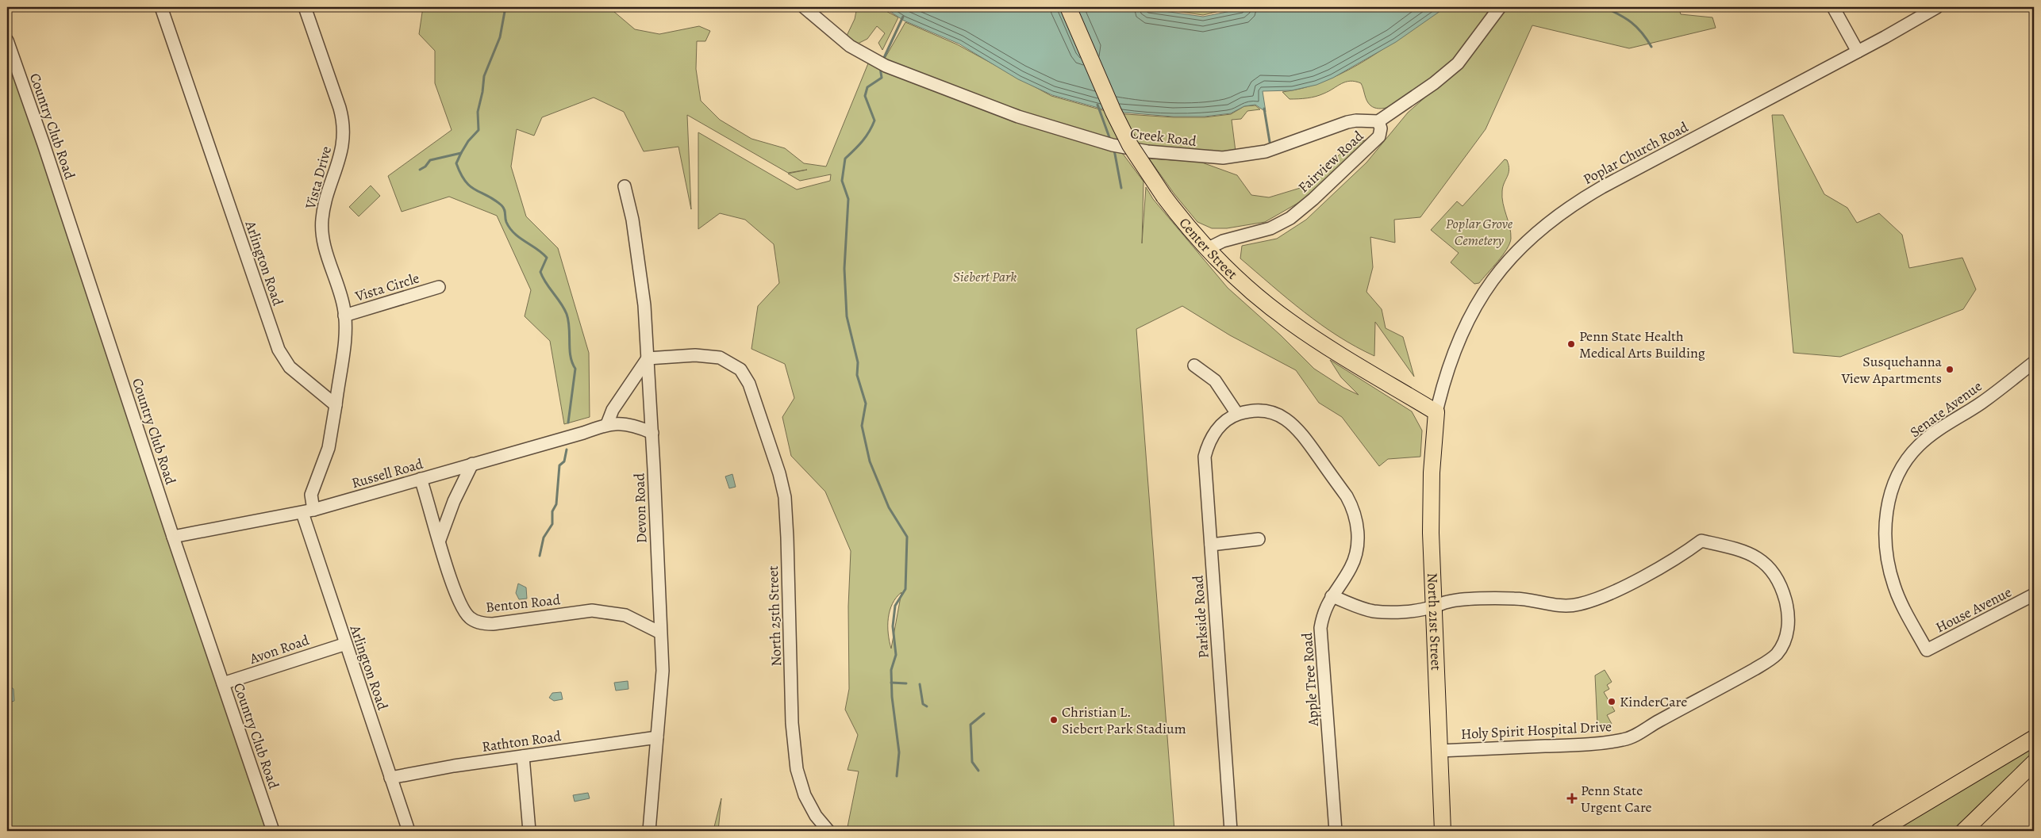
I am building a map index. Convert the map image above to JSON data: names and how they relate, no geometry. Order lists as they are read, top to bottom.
{
  "streets": {
    "main road": ["Center Street", "North 21st Street"],
    "street": [
      "Country Club Road",
      "Creek Road",
      "Poplar Church Road",
      "Fairview Road",
      "Vista Drive",
      "Arlington Road",
      "Vista Circle",
      "Senate Avenue",
      "Russell Road",
      "Devon Road",
      "Benton Road",
      "House Avenue",
      "North 25th Street",
      "Parkside Road",
      "Avon Road",
      "Apple Tree Road",
      "Holy Spirit Hospital Drive",
      "Rathton Road"
    ]
  },
  "crossings": [
    ["Country Club Road", "Russell Road"],
    ["Country Club Road", "Avon Road"],
    ["Creek Road", "Fairview Road"],
    ["Poplar Church Road", "Center Street"],
    ["Poplar Church Road", "North 21st Street"],
    ["Fairview Road", "Center Street"],
    ["Vista Drive", "Arlington Road"],
    ["Vista Drive", "Vista Circle"],
    ["Center Street", "North 21st Street"],
    ["Arlington Road", "Russell Road"],
    ["Arlington Road", "Avon Road"],
    ["Arlington Road", "Rathton Road"],
    ["Senate Avenue", "House Avenue"],
    ["Russell Road", "Devon Road"],
    ["Russell Road", "Benton Road"],
    ["Devon Road", "Benton Road"],
    ["Devon Road", "North 25th Street"],
    ["Devon Road", "Rathton Road"],
    ["Parkside Road", "Apple Tree Road"],
    ["North 21st Street", "Holy Spirit Hospital Drive"],
    ["Apple Tree Road", "Holy Spirit Hospital Drive"]
  ],
  "parks": ["Poplar Grove Cemetery", "Siebert Park"],
  "places": {
    "other": [
      "Penn State Health Medical Arts Building",
      "Susquehanna View Apartments",
      "KinderCare",
      "Christian L. Siebert Park Stadium"
    ],
    "health": ["Penn State Urgent Care"]
  }
}
